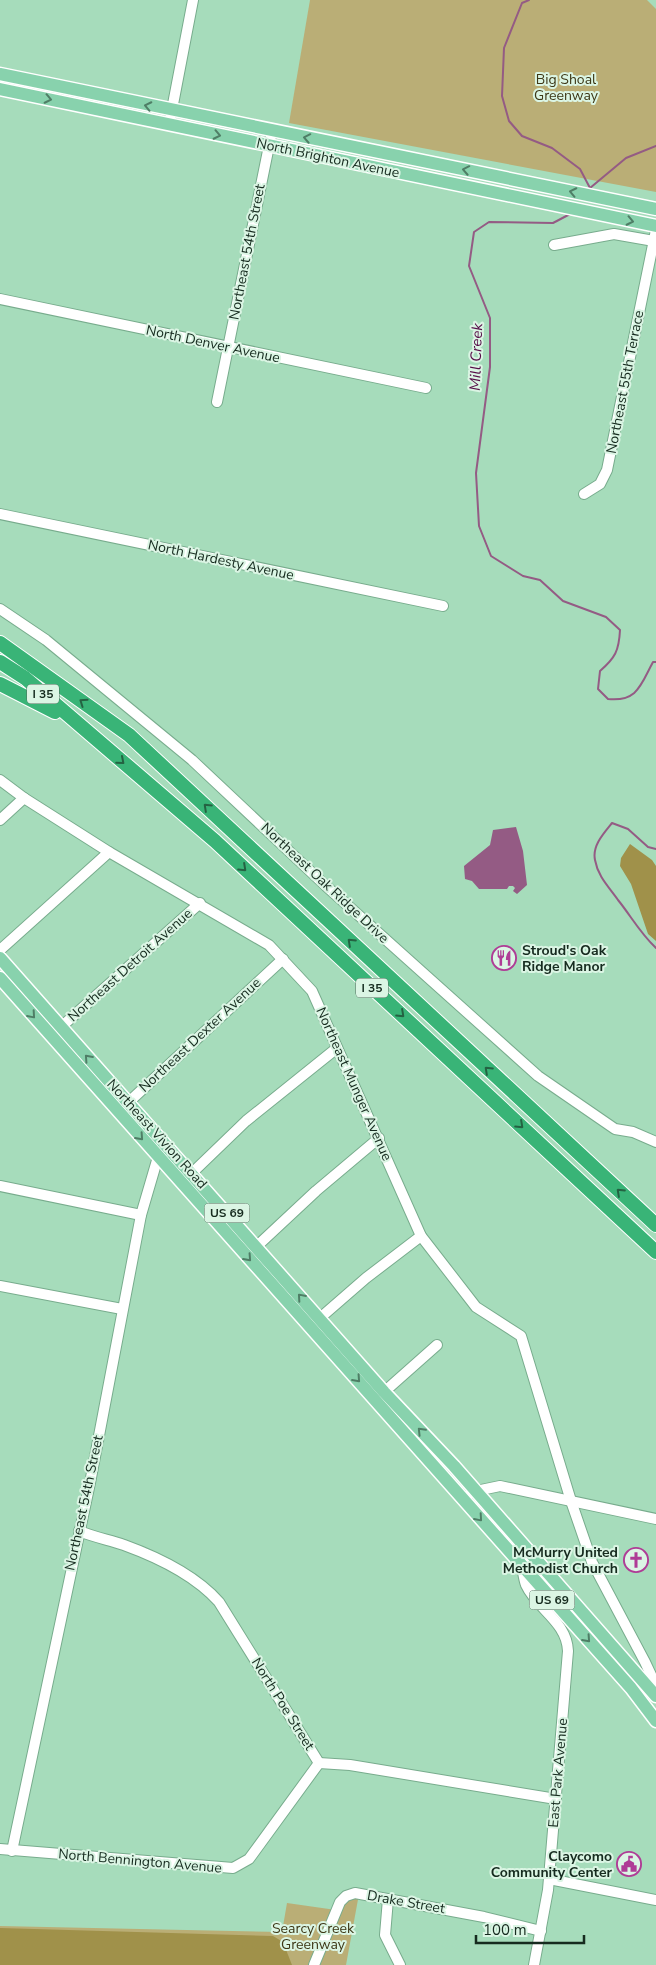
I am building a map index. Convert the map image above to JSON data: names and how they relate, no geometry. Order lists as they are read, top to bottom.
{
  "streets": {
    "highway": ["I 35"],
    "main road": ["North Brighton Avenue", "Northeast Vivion Road", "US 69"],
    "street": [
      "Northeast 54th Street",
      "North Denver Avenue",
      "Northeast 55th Terrace",
      "North Hardesty Avenue",
      "Northeast Oak Ridge Drive",
      "Northeast Detroit Avenue",
      "Northeast Dexter Avenue",
      "Northeast Munger Avenue",
      "North Poe Street",
      "East Park Avenue",
      "North Bennington Avenue",
      "Drake Street"
    ]
  },
  "crossings": [
    ["North Brighton Avenue", "Northeast 54th Street"],
    ["North Brighton Avenue", "Northeast 55th Terrace"],
    ["Northeast 54th Street", "North Denver Avenue"],
    ["Northeast 54th Street", "Northeast Vivion Road"],
    ["Northeast 54th Street", "North Poe Street"],
    ["Northeast 54th Street", "North Bennington Avenue"],
    ["Northeast Detroit Avenue", "Northeast Munger Avenue"],
    ["Northeast Detroit Avenue", "Northeast Vivion Road"],
    ["Northeast Dexter Avenue", "Northeast Munger Avenue"],
    ["Northeast Dexter Avenue", "Northeast Vivion Road"],
    ["Northeast Munger Avenue", "US 69"],
    ["Northeast Vivion Road", "US 69"],
    ["US 69", "East Park Avenue"],
    ["North Poe Street", "East Park Avenue"],
    ["North Poe Street", "North Bennington Avenue"],
    ["East Park Avenue", "Drake Street"]
  ],
  "water": ["Mill Creek"],
  "parks": ["Big Shoal Greenway", "Searcy Creek Greenway"],
  "places": {
    "restaurant": ["Stroud's Oak Ridge Manor"],
    "church": ["McMurry United Methodist Church"],
    "public building": ["Claycomo Community Center"]
  },
  "scale_bar": "100 m"
}
